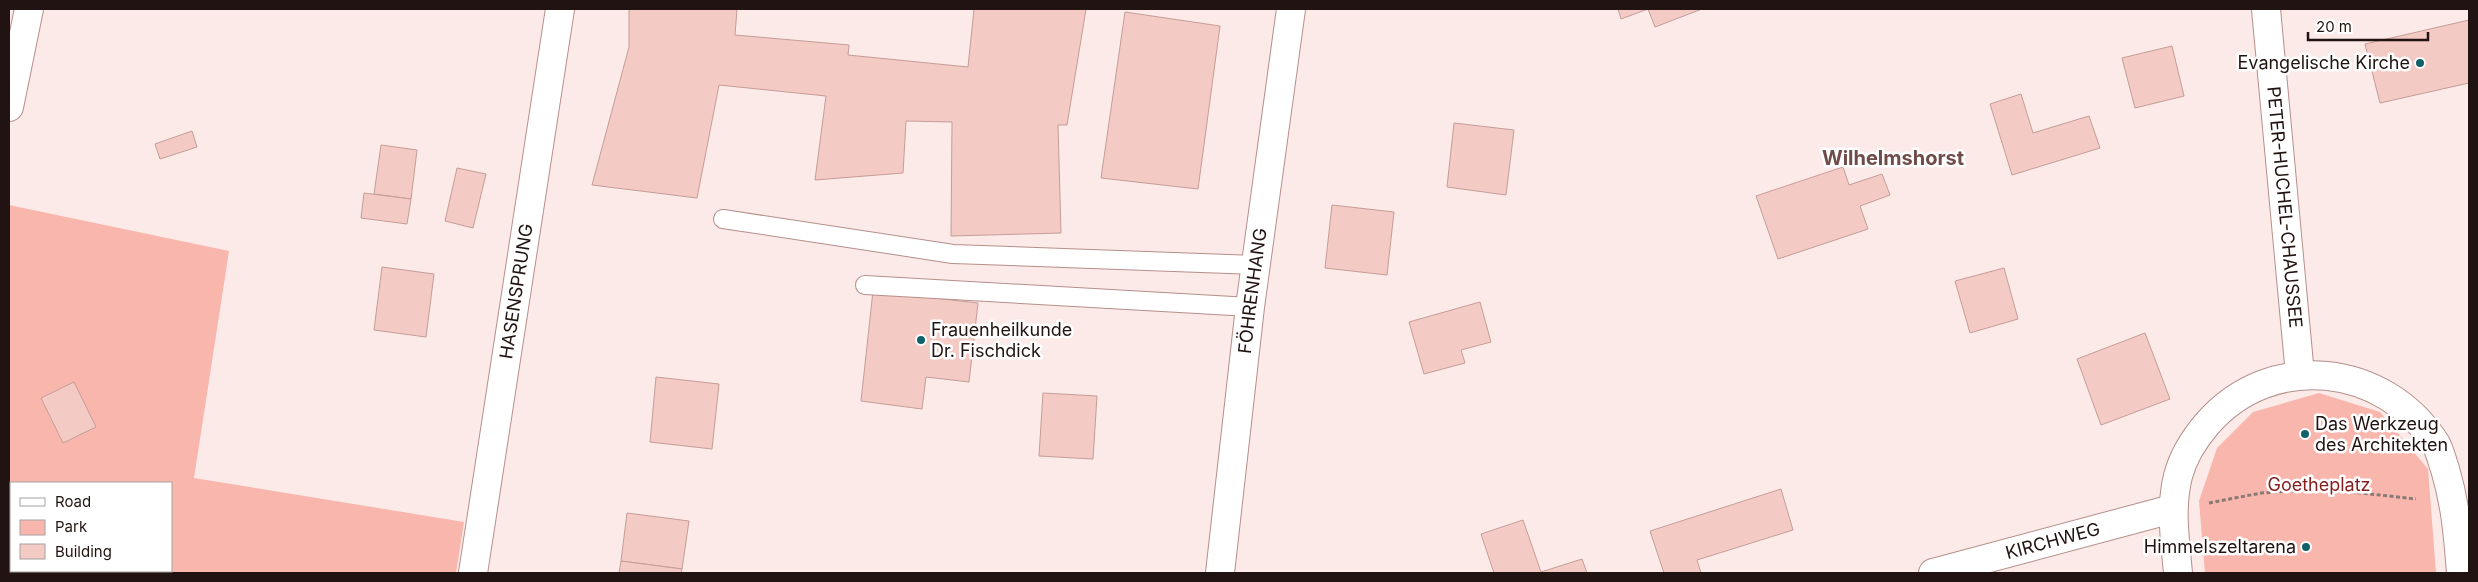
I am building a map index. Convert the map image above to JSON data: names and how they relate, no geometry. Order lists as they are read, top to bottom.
{
  "streets": {
    "street": [
      "PETER-HUCHEL-CHAUSSEE",
      "HASENSPRUNG",
      "FÖHRENHANG",
      "KIRCHWEG"
    ]
  },
  "districts": ["Wilhelmshorst"],
  "parks": ["Goetheplatz"],
  "places": [
    "Evangelische Kirche",
    "Frauenheilkunde Dr. Fischdick",
    "Das Werkzeug des Architekten",
    "Himmelszeltarena"
  ],
  "legend": ["Road", "Park", "Building"],
  "scale_bar": "20 m"
}
